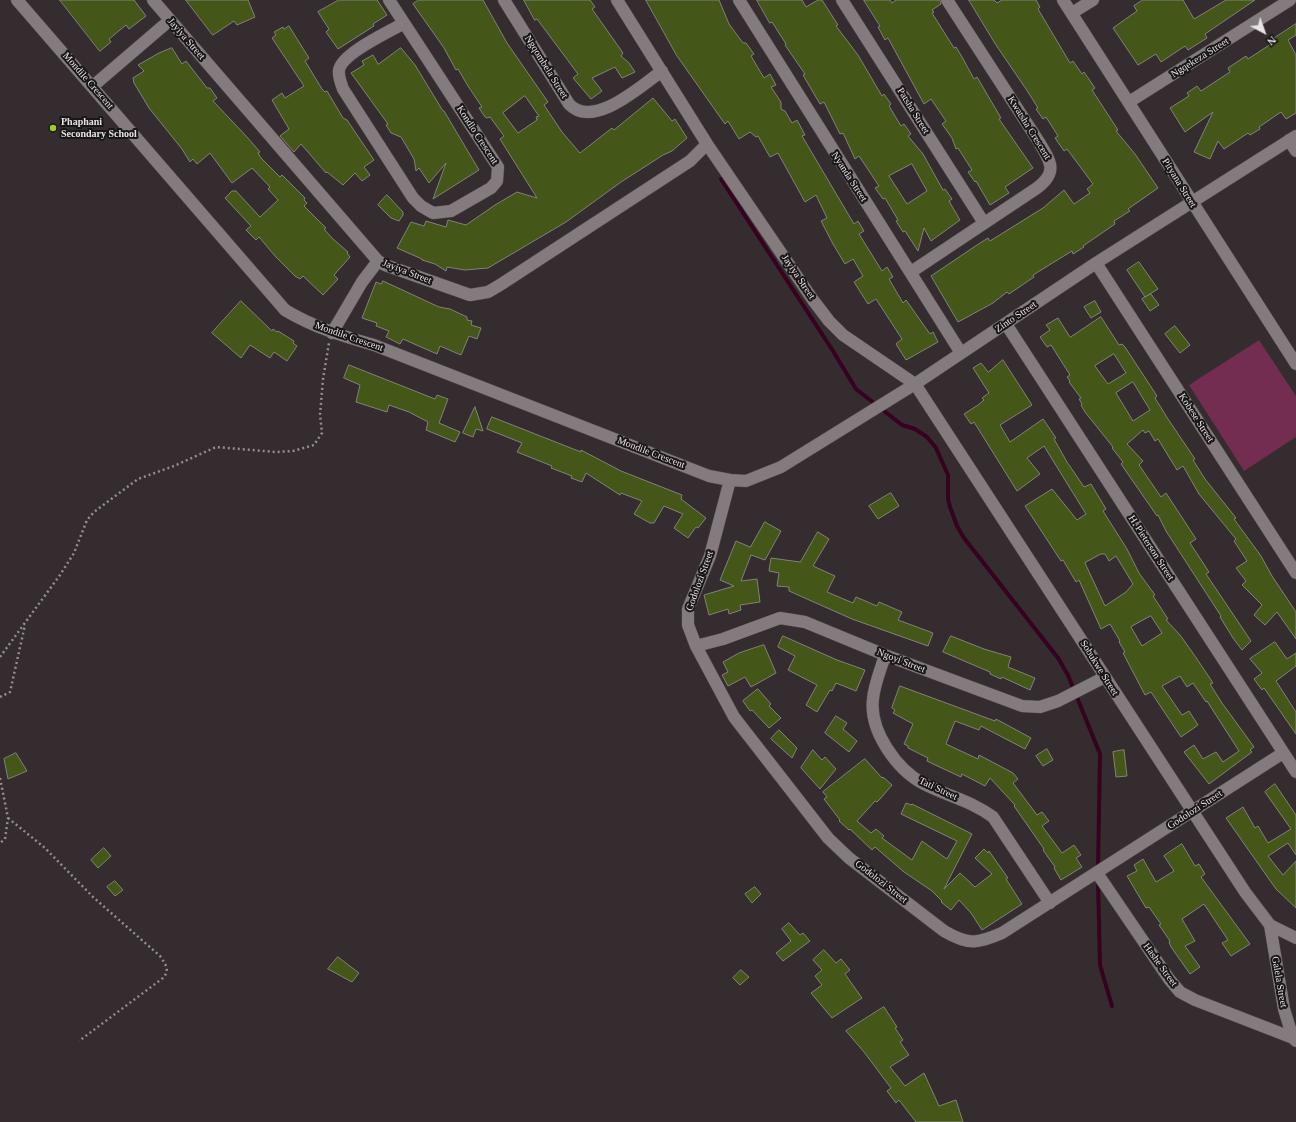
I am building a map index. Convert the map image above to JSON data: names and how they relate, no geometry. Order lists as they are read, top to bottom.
{
  "streets": {
    "street": [
      "Jayiya Street",
      "Ngqekeza Street",
      "Ngqombela Street",
      "Mondile Crescent",
      "Patsha Street",
      "Kwatsha Crescent",
      "Kondlo Crescent",
      "Nyanda Street",
      "Pityana Street",
      "Zinto Street",
      "Kobese Street",
      "H. Pieterson Street",
      "Godolozi Street",
      "Ngoyi Street",
      "Sobukwe Street",
      "Tati Street",
      "Hashe Street",
      "Galela Street"
    ]
  },
  "crossings": [
    ["Jayiya Street", "Ngqombela Street"],
    ["Jayiya Street", "Zinto Street"],
    ["Jayiya Street", "Sobukwe Street"],
    ["Ngqekeza Street", "Pityana Street"],
    ["Mondile Crescent", "Zinto Street"],
    ["Mondile Crescent", "Godolozi Street"],
    ["Patsha Street", "Kwatsha Crescent"],
    ["Kwatsha Crescent", "Nyanda Street"],
    ["Nyanda Street", "Zinto Street"],
    ["Pityana Street", "Zinto Street"],
    ["Zinto Street", "Kobese Street"],
    ["Zinto Street", "H. Pieterson Street"],
    ["Zinto Street", "Godolozi Street"],
    ["Zinto Street", "Sobukwe Street"],
    ["H. Pieterson Street", "Godolozi Street"],
    ["Godolozi Street", "Ngoyi Street"],
    ["Godolozi Street", "Sobukwe Street"],
    ["Godolozi Street", "Tati Street"],
    ["Godolozi Street", "Hashe Street"],
    ["Ngoyi Street", "Sobukwe Street"],
    ["Ngoyi Street", "Tati Street"],
    ["Sobukwe Street", "Galela Street"],
    ["Hashe Street", "Galela Street"]
  ],
  "places": ["Phaphani Secondary School"],
  "north": "bottom right"
}
